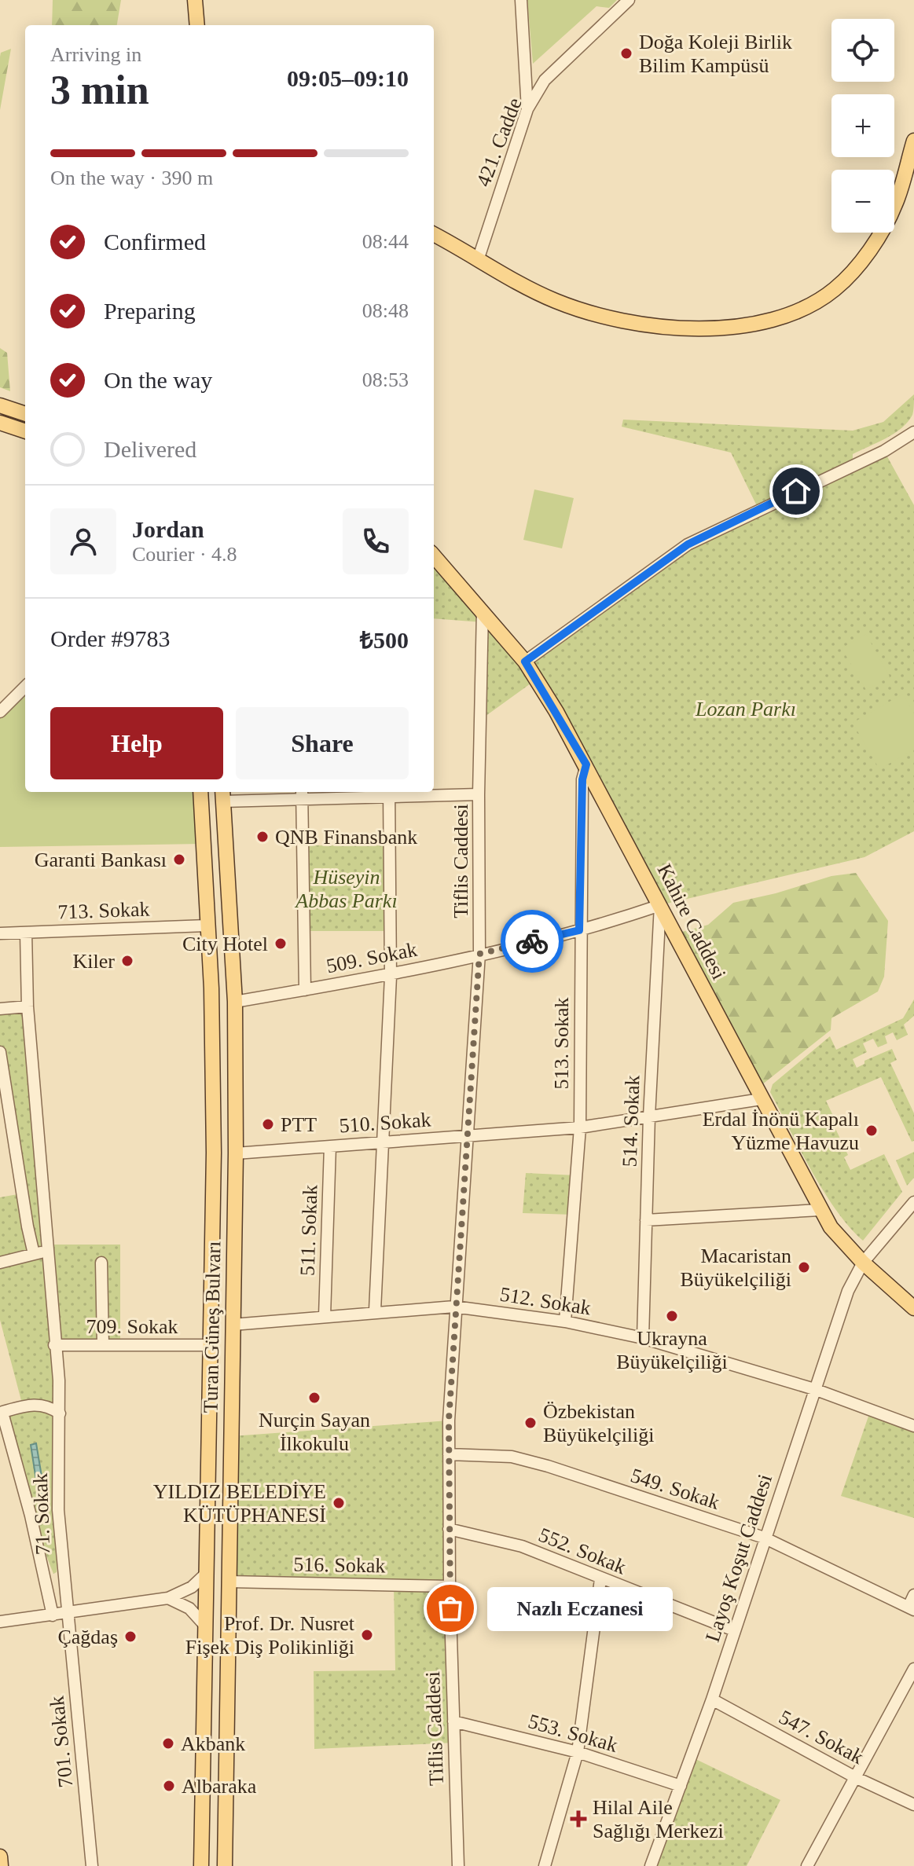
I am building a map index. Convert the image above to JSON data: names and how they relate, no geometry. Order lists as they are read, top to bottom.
{
  "streets": {
    "main road": ["Kahire Caddesi", "Turan Güneş Bulvarı"],
    "street": [
      "421. Cadde",
      "Tiflis Caddesi",
      "713. Sokak",
      "509. Sokak",
      "513. Sokak",
      "514. Sokak",
      "510. Sokak",
      "511. Sokak",
      "512. Sokak",
      "709. Sokak",
      "549. Sokak",
      "71. Sokak",
      "552. Sokak",
      "Layoş Koşut Caddesi",
      "516. Sokak",
      "553. Sokak",
      "547. Sokak",
      "701. Sokak"
    ]
  },
  "crossings": [
    ["Tiflis Caddesi", "Kahire Caddesi"],
    ["Tiflis Caddesi", "509. Sokak"],
    ["Tiflis Caddesi", "510. Sokak"],
    ["Tiflis Caddesi", "512. Sokak"],
    ["Tiflis Caddesi", "549. Sokak"],
    ["Tiflis Caddesi", "552. Sokak"],
    ["Tiflis Caddesi", "516. Sokak"],
    ["Tiflis Caddesi", "553. Sokak"],
    ["713. Sokak", "Turan Güneş Bulvarı"],
    ["713. Sokak", "71. Sokak"],
    ["Kahire Caddesi", "509. Sokak"],
    ["Kahire Caddesi", "513. Sokak"],
    ["Kahire Caddesi", "514. Sokak"],
    ["Kahire Caddesi", "510. Sokak"],
    ["Kahire Caddesi", "Layoş Koşut Caddesi"],
    ["509. Sokak", "513. Sokak"],
    ["509. Sokak", "514. Sokak"],
    ["509. Sokak", "Turan Güneş Bulvarı"],
    ["513. Sokak", "510. Sokak"],
    ["513. Sokak", "512. Sokak"],
    ["514. Sokak", "510. Sokak"],
    ["514. Sokak", "512. Sokak"],
    ["510. Sokak", "511. Sokak"],
    ["510. Sokak", "Turan Güneş Bulvarı"],
    ["511. Sokak", "512. Sokak"],
    ["512. Sokak", "Turan Güneş Bulvarı"],
    ["512. Sokak", "Layoş Koşut Caddesi"],
    ["709. Sokak", "Turan Güneş Bulvarı"],
    ["709. Sokak", "71. Sokak"],
    ["Turan Güneş Bulvarı", "516. Sokak"],
    ["549. Sokak", "Layoş Koşut Caddesi"],
    ["71. Sokak", "701. Sokak"],
    ["552. Sokak", "Layoş Koşut Caddesi"],
    ["Layoş Koşut Caddesi", "553. Sokak"],
    ["Layoş Koşut Caddesi", "547. Sokak"]
  ],
  "parks": ["Lozan Parkı", "Hüseyin Abbas Parkı"],
  "places": {
    "other": [
      "Doğa Koleji Birlik Bilim Kampüsü",
      "QNB Finansbank",
      "Garanti Bankası",
      "City Hotel",
      "Kiler",
      "PTT",
      "Erdal İnönü Kapalı Yüzme Havuzu",
      "Macaristan Büyükelçiliği",
      "Ukrayna Büyükelçiliği",
      "Nurçin Sayan İlkokulu",
      "Özbekistan Büyükelçiliği",
      "YILDIZ BELEDİYE KÜTÜPHANESİ",
      "Nazlı Eczanesi",
      "Prof. Dr. Nusret Fişek Diş Polikinliği",
      "Çağdaş",
      "Akbank",
      "Albaraka"
    ],
    "health": ["Hilal Aile Sağlığı Merkezi"]
  },
  "page": {
    "map_buttons": ["+", "−"],
    "heading": ["3 min", "Arriving in", "09:05–09:10"],
    "panel": [
      "Jordan",
      "Courier · 4.8",
      "Order #9783",
      "₺500"
    ],
    "bar": "On the way · 390 m",
    "list": [
      ["Confirmed", "08:44"],
      ["Preparing", "08:48"],
      ["On the way", "08:53"],
      "Delivered"
    ],
    "buttons": ["Help", "Share"],
    "bubble": "Nazlı Eczanesi"
  }
}
